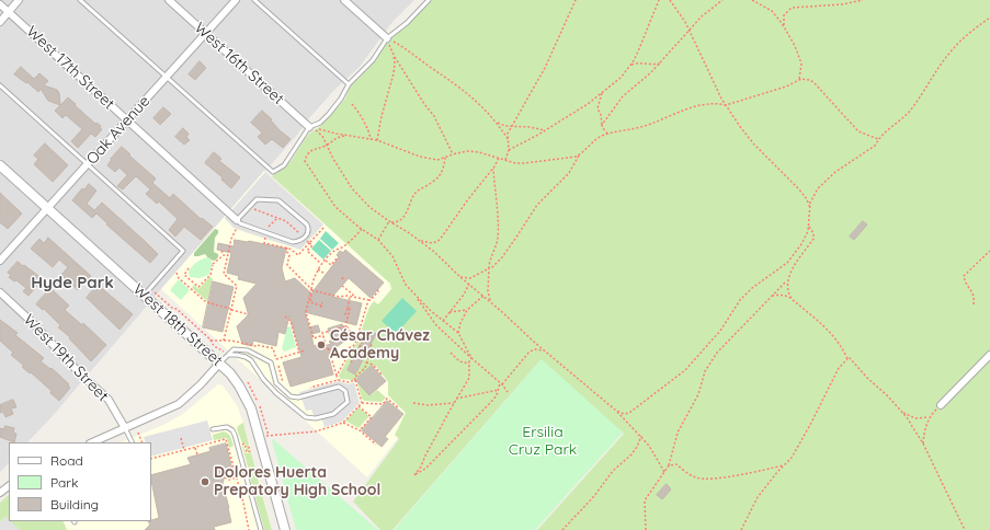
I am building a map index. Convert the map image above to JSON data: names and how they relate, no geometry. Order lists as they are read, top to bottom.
{
  "streets": {
    "street": [
      "West 16th Street",
      "West 17th Street",
      "Oak Avenue",
      "West 18th Street",
      "West 19th Street"
    ]
  },
  "crossings": [
    ["West 16th Street", "Oak Avenue"],
    ["West 17th Street", "Oak Avenue"],
    ["Oak Avenue", "West 18th Street"]
  ],
  "districts": ["Hyde Park"],
  "parks": ["Ersilia Cruz Park"],
  "places": ["César Chávez Academy", "Dolores Huerta Prepatory High School"],
  "legend": ["Road", "Park", "Building"]
}
